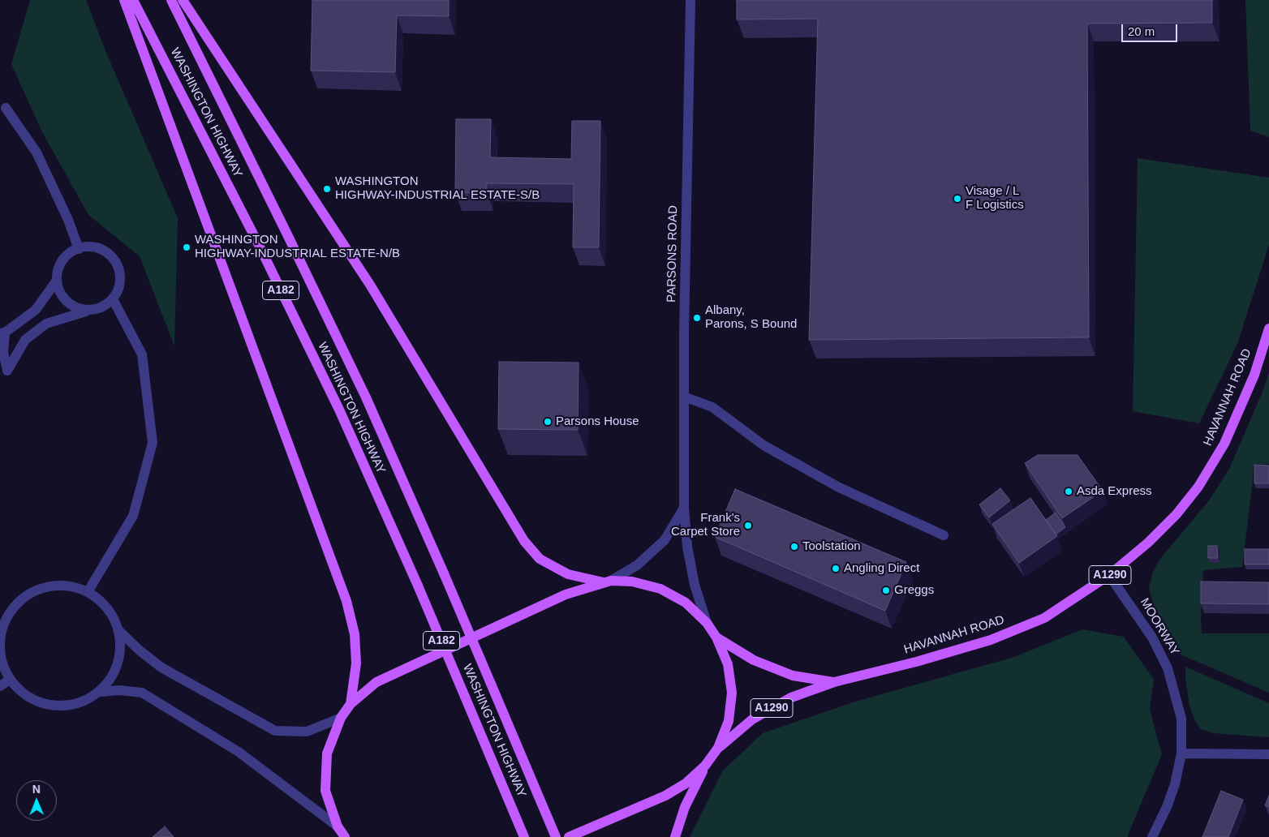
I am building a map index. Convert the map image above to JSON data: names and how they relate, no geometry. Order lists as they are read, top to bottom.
{
  "streets": {
    "main road": [
      "WASHINGTON HIGHWAY",
      "A182",
      "HAVANNAH ROAD",
      "A1290"
    ],
    "street": ["PARSONS ROAD", "MOORWAY"]
  },
  "crossings": [
    ["HAVANNAH ROAD", "MOORWAY"]
  ],
  "places": [
    "WASHINGTON HIGHWAY-INDUSTRIAL ESTATE-S/B",
    "Visage / L F Logistics",
    "WASHINGTON HIGHWAY-INDUSTRIAL ESTATE-N/B",
    "Albany, Parons, S Bound",
    "Parsons House",
    "Asda Express",
    "Frank's Carpet Store",
    "Toolstation",
    "Angling Direct",
    "Greggs"
  ],
  "scale_bar": "20 m",
  "north": "top"
}
